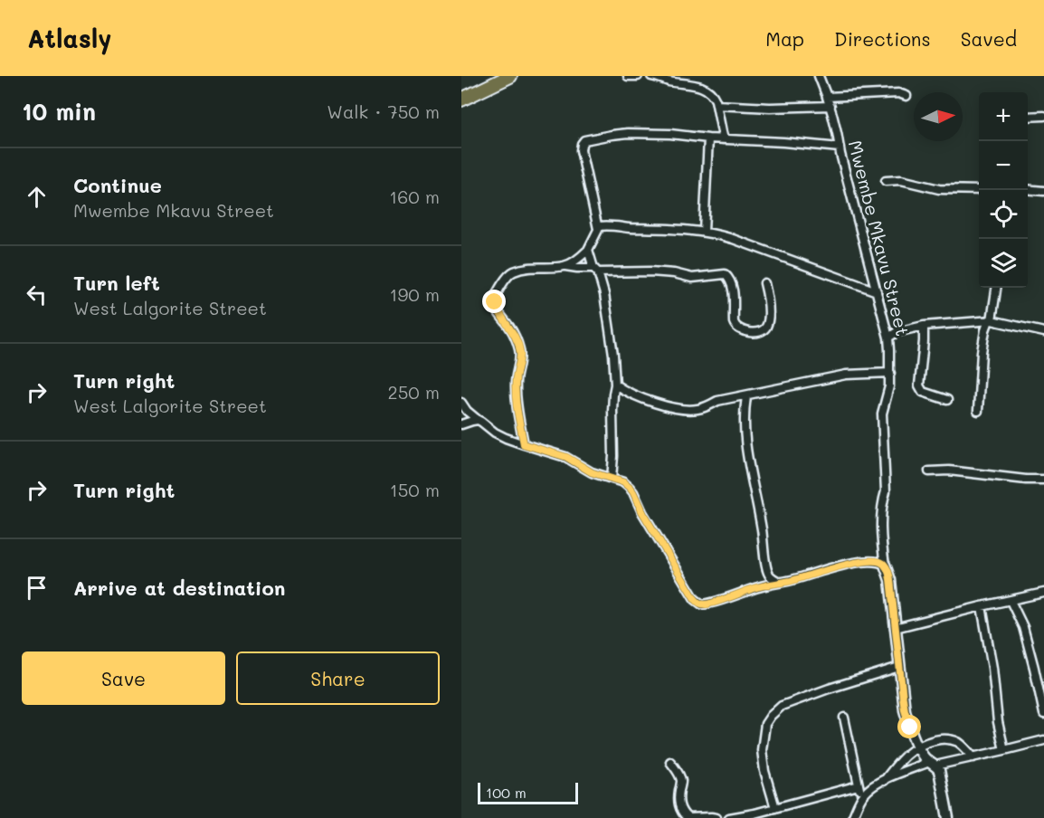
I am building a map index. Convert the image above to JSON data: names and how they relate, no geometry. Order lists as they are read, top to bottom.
{
  "streets": {
    "street": ["Mwembe Mkavu Street"]
  },
  "scale_bar": "100 m",
  "north": "right",
  "page": {
    "header": "Atlasly",
    "nav": ["Map", "Directions", "Saved"],
    "heading": ["10 min", "Walk · 750 m"],
    "map_buttons": ["+", "−"],
    "list": [
      ["Continue", "Mwembe Mkavu Street", "160 m"],
      ["Turn left", "West Lalgorite Street", "190 m"],
      ["Turn right", "West Lalgorite Street", "250 m"],
      ["Turn right", "150 m"],
      "Arrive at destination"
    ],
    "buttons": ["Save", "Share"],
    "scale": "100 m"
  }
}
